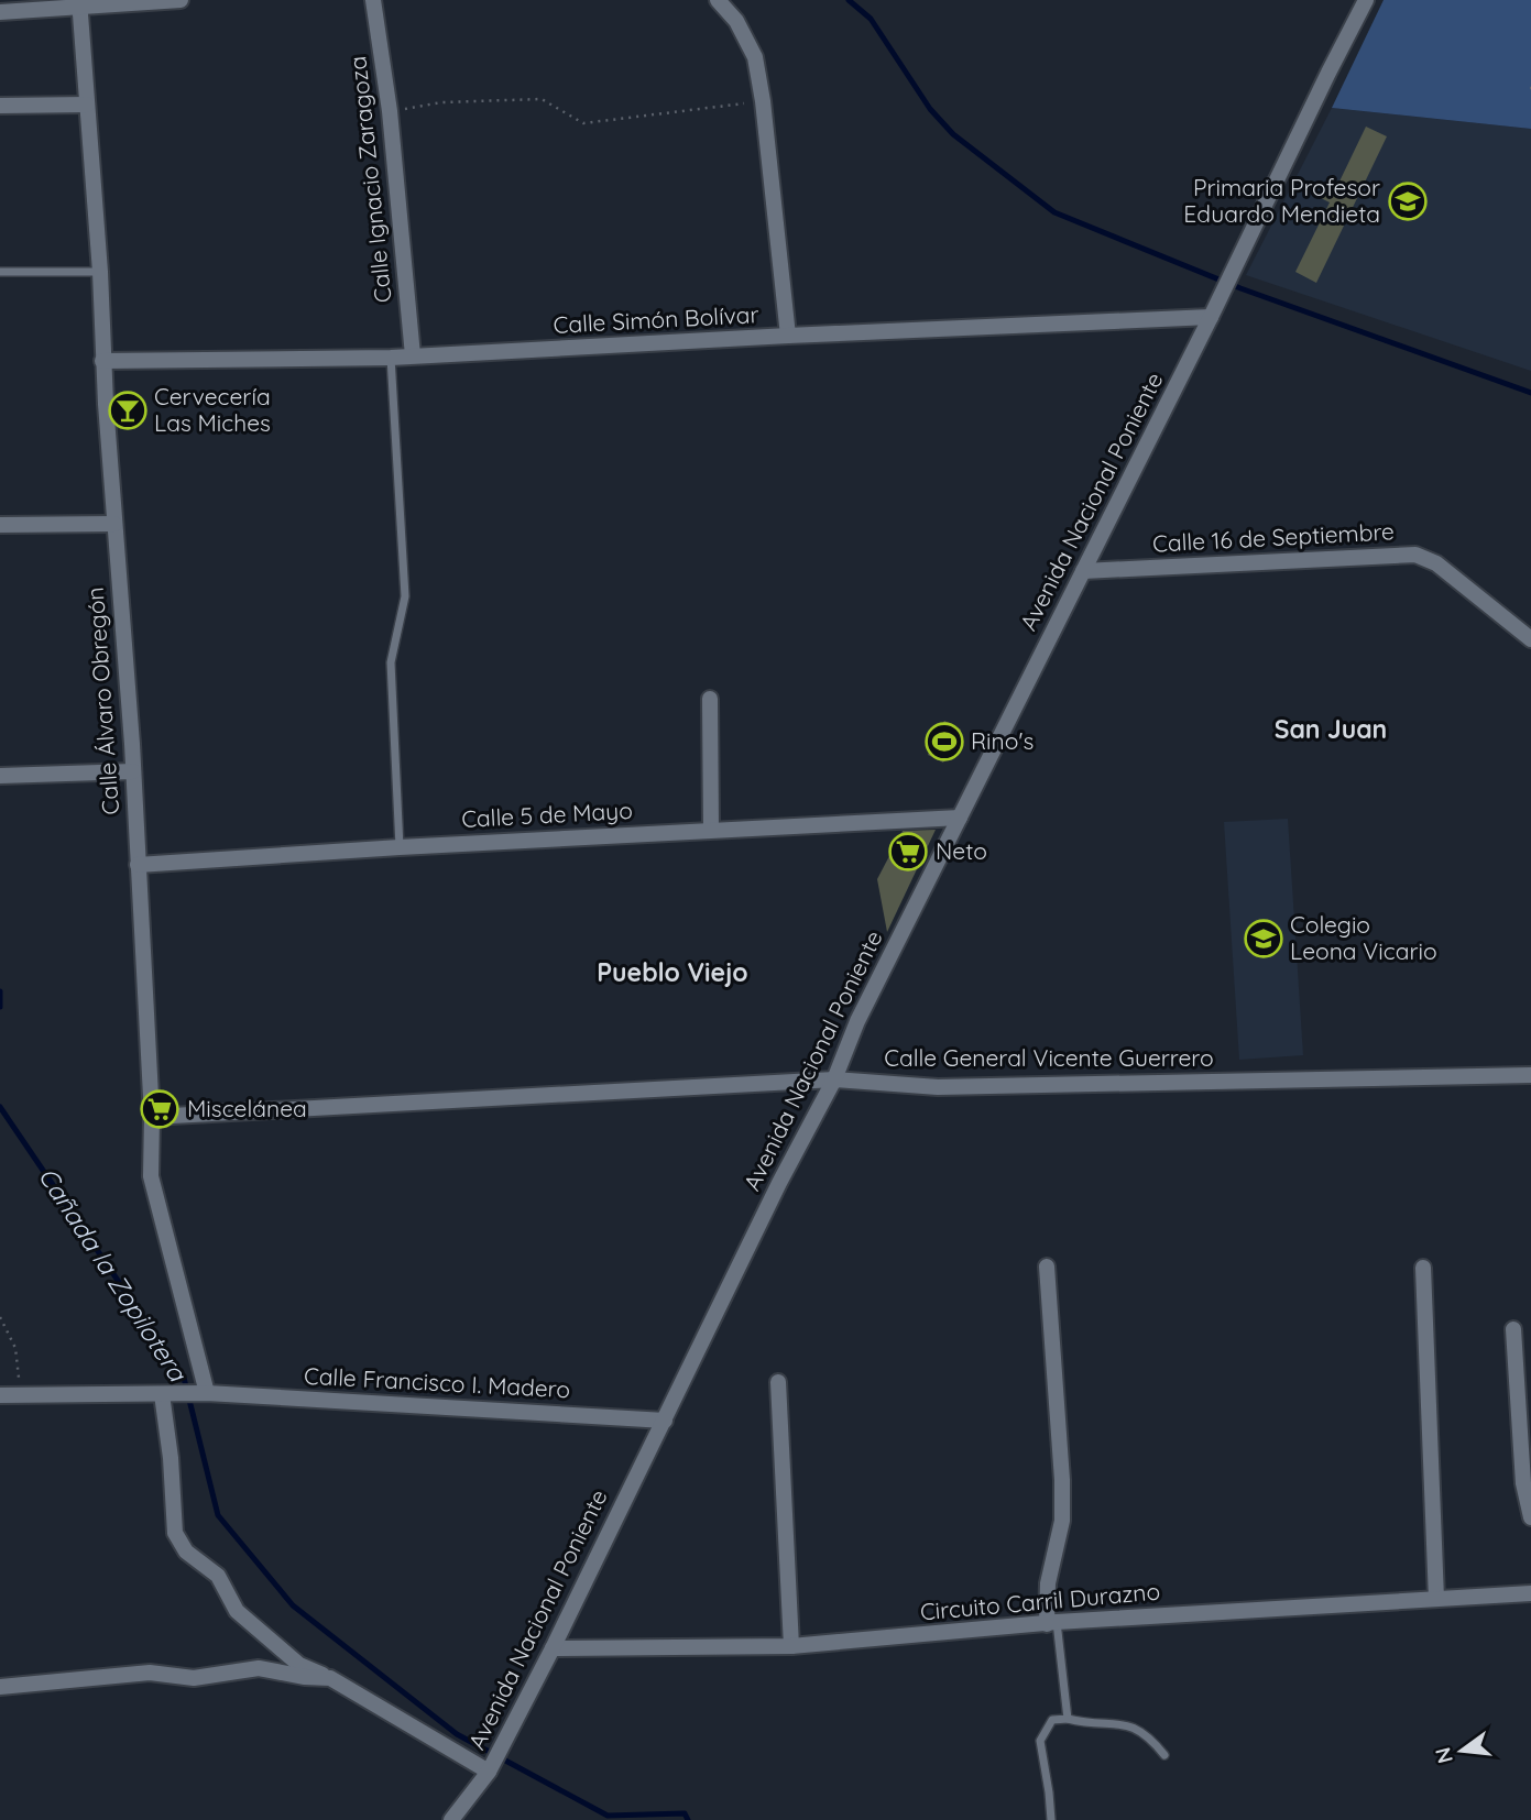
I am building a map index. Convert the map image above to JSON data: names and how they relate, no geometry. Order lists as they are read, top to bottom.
{
  "streets": {
    "street": [
      "Calle Ignacio Zaragoza",
      "Calle Simón Bolívar",
      "Avenida Nacional Poniente",
      "Calle 16 de Septiembre",
      "Calle Álvaro Obregón",
      "Calle 5 de Mayo",
      "Calle General Vicente Guerrero",
      "Calle Francisco I. Madero",
      "Circuito Carril Durazno"
    ]
  },
  "crossings": [
    ["Calle Ignacio Zaragoza", "Calle Simón Bolívar"],
    ["Calle Simón Bolívar", "Avenida Nacional Poniente"],
    ["Calle Simón Bolívar", "Calle Álvaro Obregón"],
    ["Avenida Nacional Poniente", "Calle 16 de Septiembre"],
    ["Avenida Nacional Poniente", "Calle 5 de Mayo"],
    ["Avenida Nacional Poniente", "Calle General Vicente Guerrero"],
    ["Avenida Nacional Poniente", "Calle Francisco I. Madero"],
    ["Avenida Nacional Poniente", "Circuito Carril Durazno"],
    ["Calle Álvaro Obregón", "Calle 5 de Mayo"],
    ["Calle Álvaro Obregón", "Calle General Vicente Guerrero"],
    ["Calle Álvaro Obregón", "Calle Francisco I. Madero"]
  ],
  "districts": ["San Juan", "Pueblo Viejo"],
  "water": ["Cañada la Zopilotera"],
  "places": {
    "school or university": ["Primaria Profesor Eduardo Mendieta", "Colegio Leona Vicario"],
    "bar": ["Cervecería Las Miches"],
    "sports": ["Rino's"],
    "supermarket": ["Neto", "Miscelánea"]
  },
  "north": "left"
}
